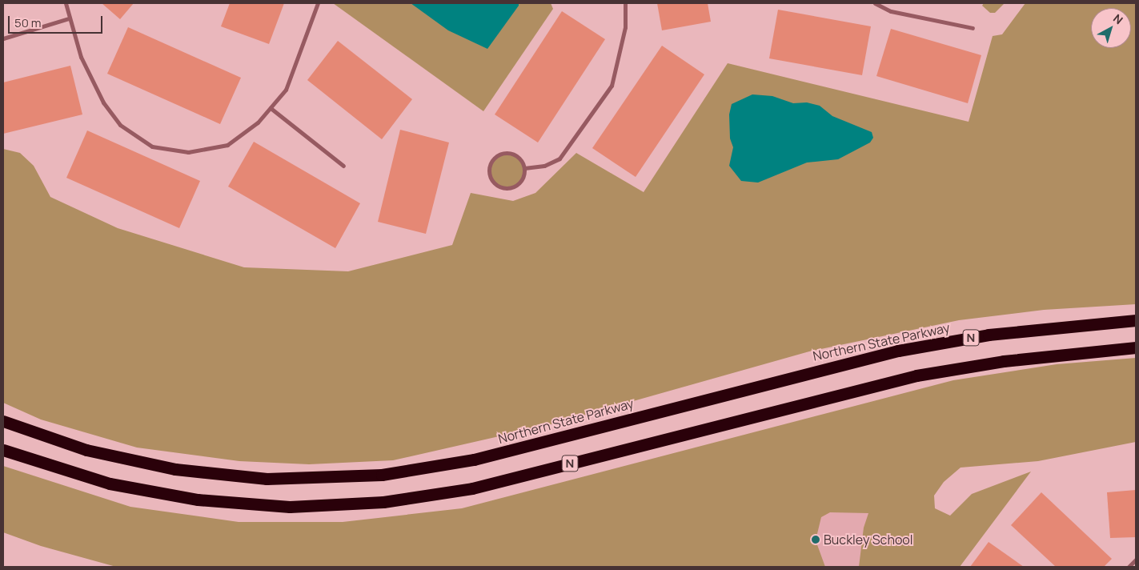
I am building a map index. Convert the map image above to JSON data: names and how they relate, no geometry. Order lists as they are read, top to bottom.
{
  "streets": {
    "highway": ["N", "Northern State Parkway"]
  },
  "places": ["Buckley School"],
  "scale_bar": "50 m",
  "north": "top right"
}
